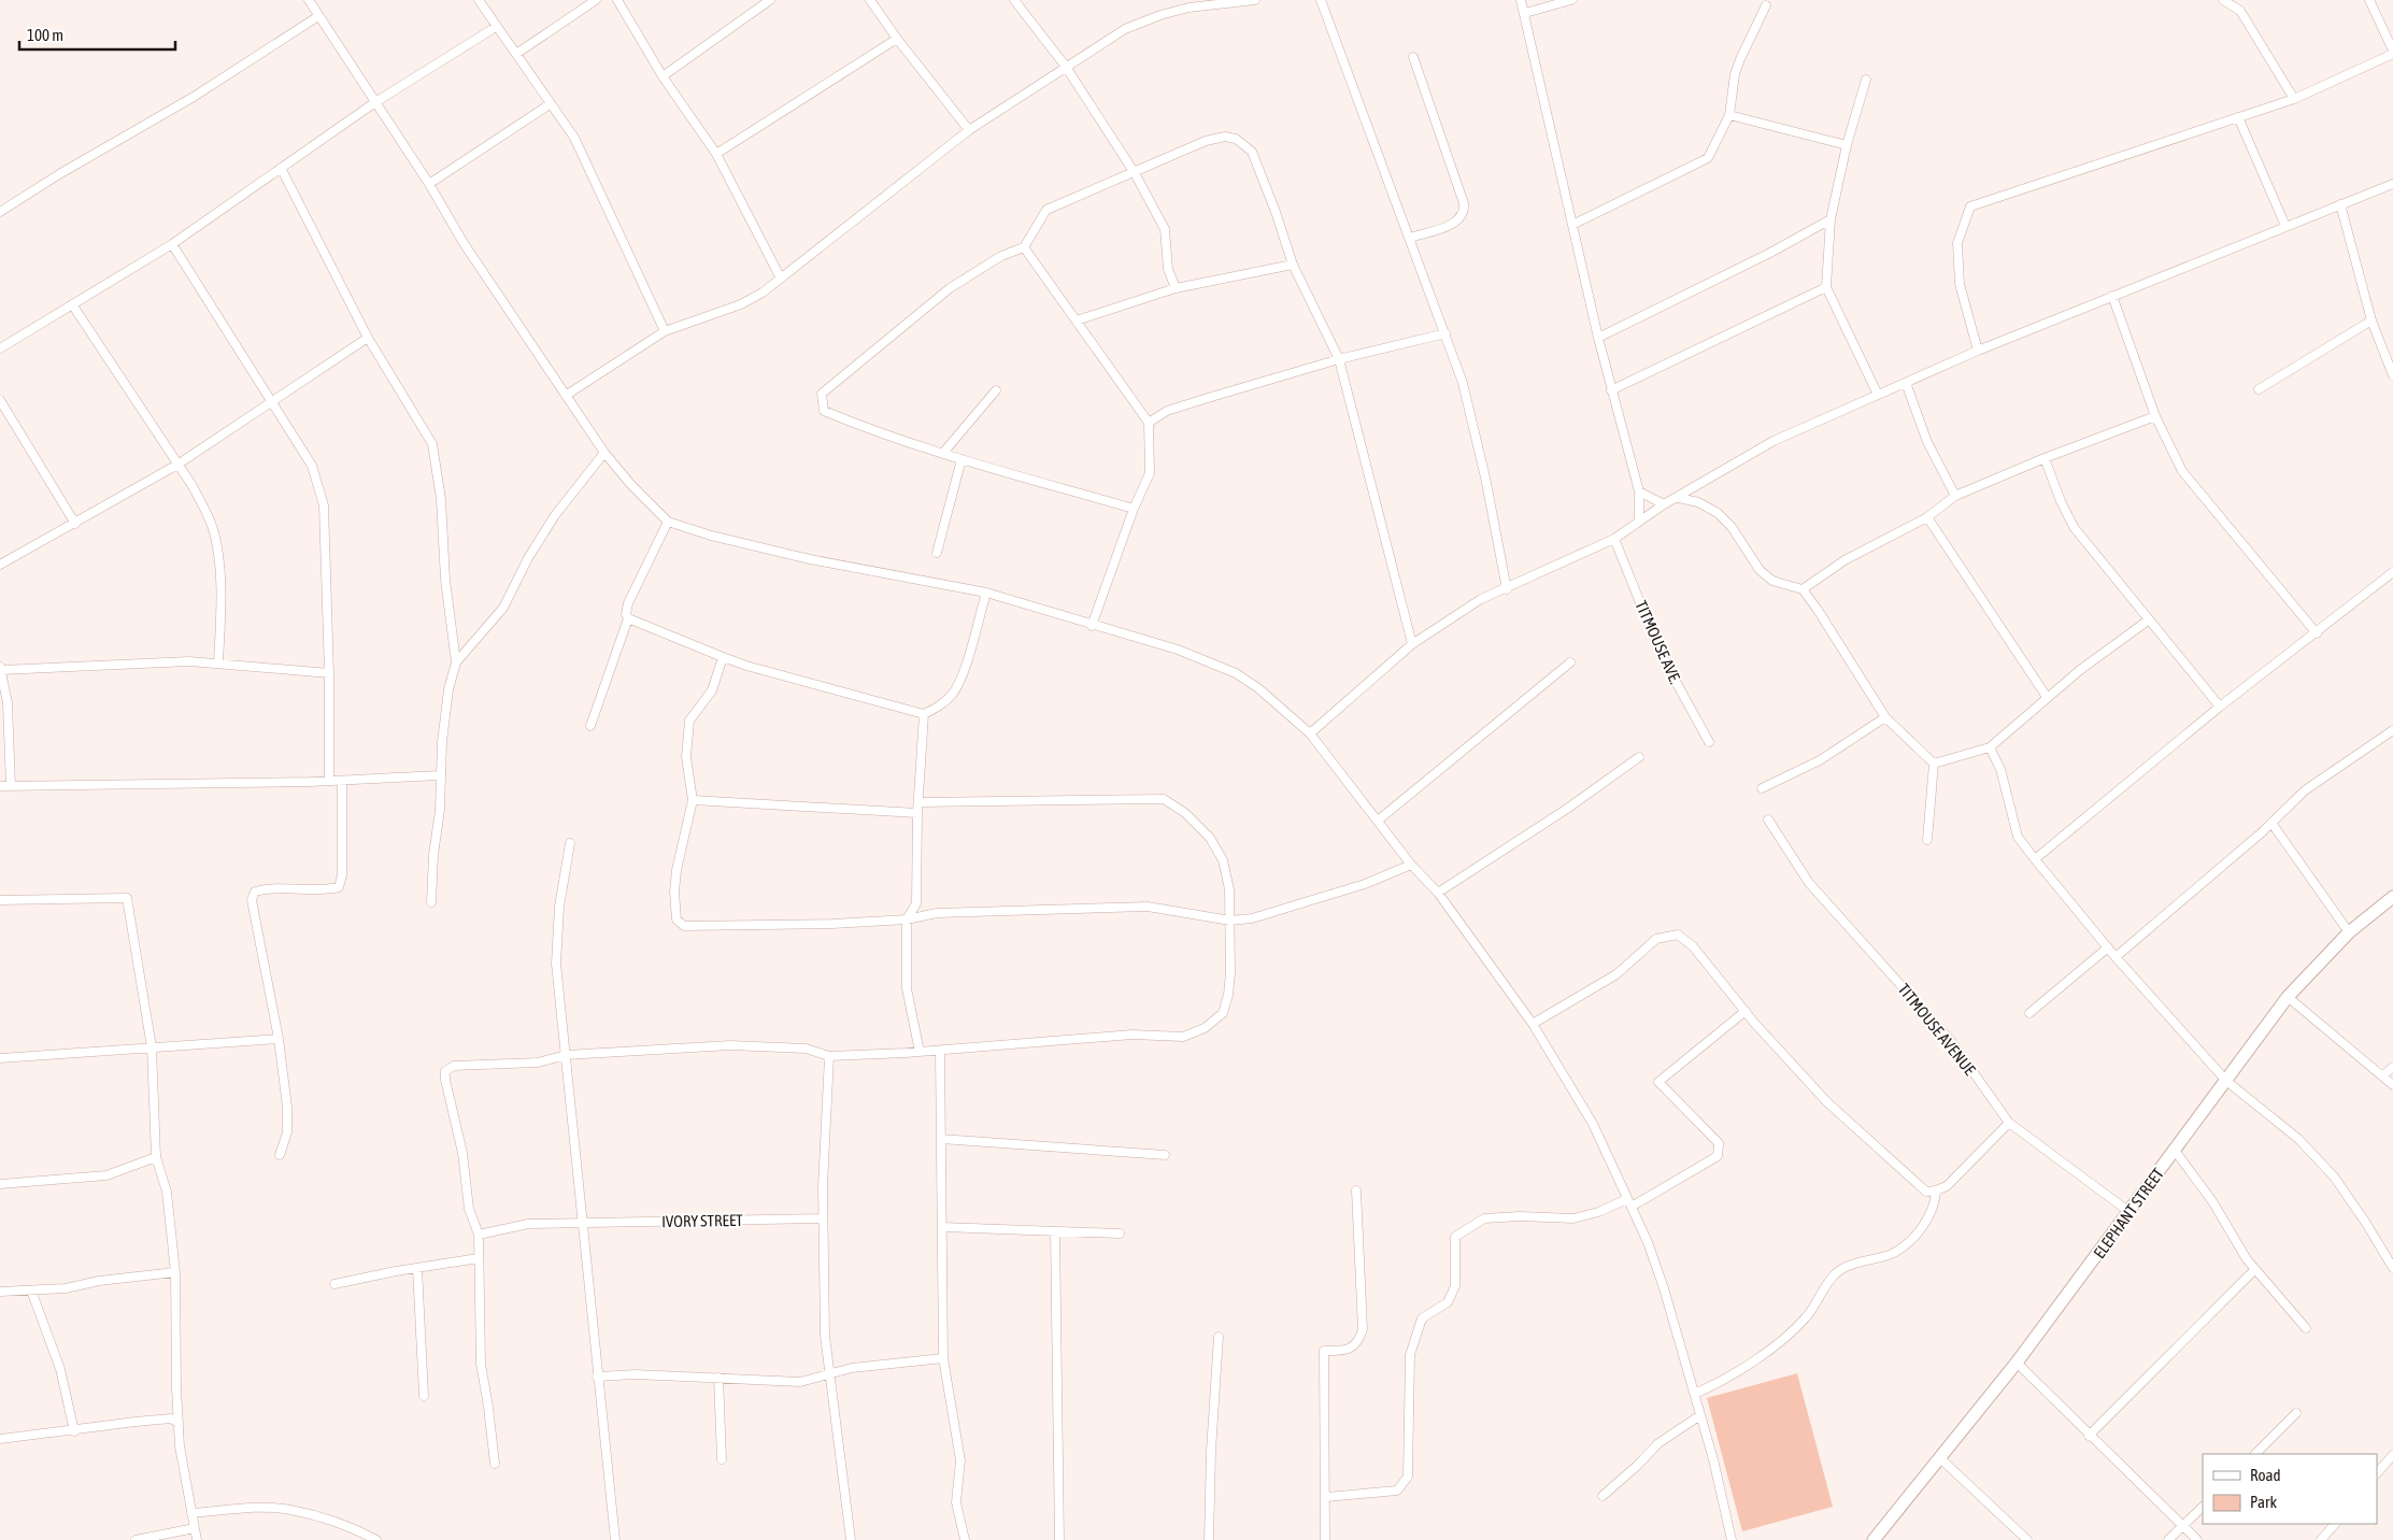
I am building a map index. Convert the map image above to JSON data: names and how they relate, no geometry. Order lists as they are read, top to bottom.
{
  "streets": {
    "main road": ["ELEPHANT STREET"],
    "street": ["TITMOUSE AVE.", "TITMOUSE AVENUE", "IVORY STREET"]
  },
  "crossings": [
    ["TITMOUSE AVENUE", "ELEPHANT STREET"]
  ],
  "legend": ["Road", "Park"],
  "scale_bar": "100 m"
}
